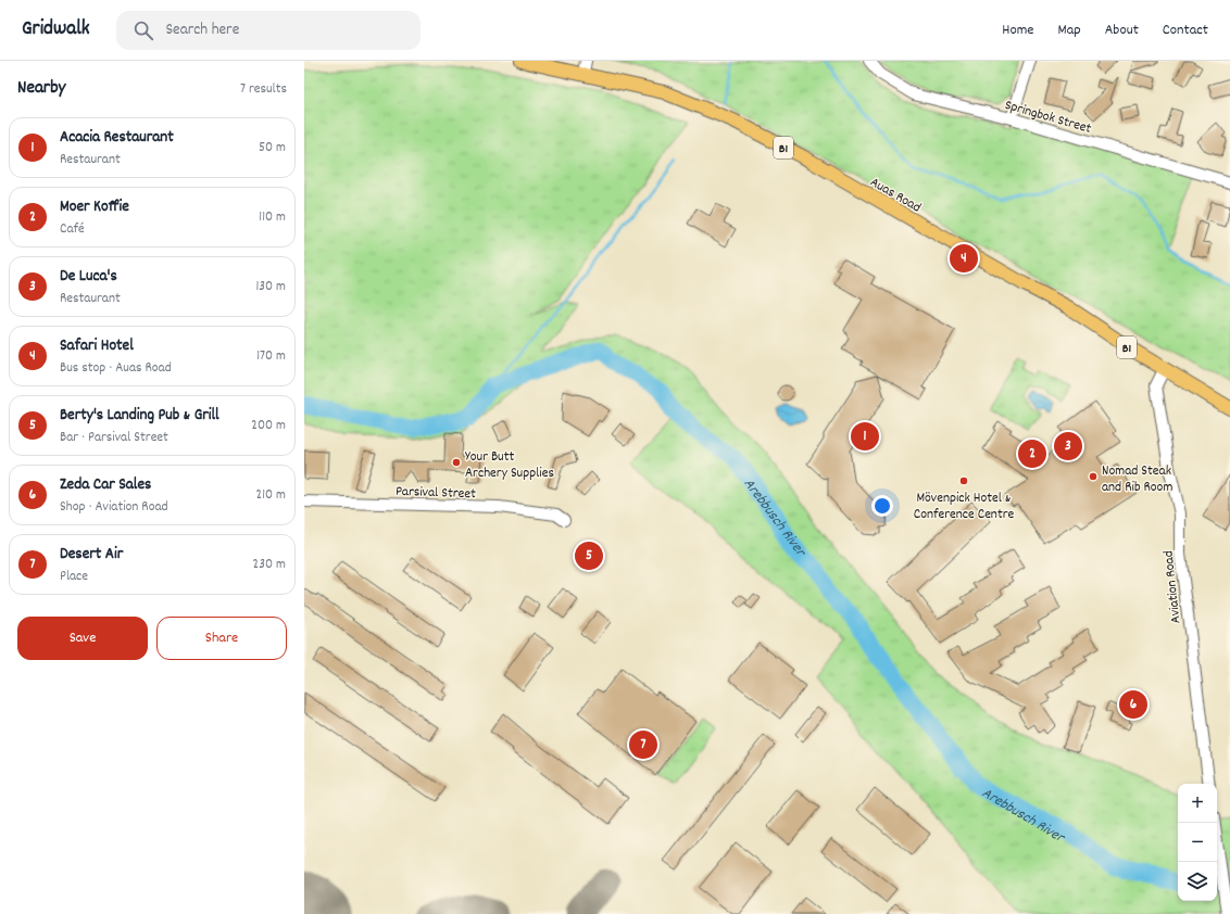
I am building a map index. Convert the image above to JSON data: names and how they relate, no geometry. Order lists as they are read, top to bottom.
{
  "streets": {
    "main road": ["B1", "Auas Road"],
    "street": ["Springbok Street", "Parsival Street", "Aviation Road"]
  },
  "crossings": [
    ["Auas Road", "Aviation Road"]
  ],
  "water": ["Arebbusch River"],
  "places": ["Your Butt Archery Supplies", "Nomad Steak and Rib Room", "Mövenpick Hotel & Conference Centre"],
  "page": {
    "header": "Gridwalk",
    "search": "Search here",
    "nav": [
      "Home",
      "Map",
      "About",
      "Contact"
    ],
    "heading": ["Nearby", "7 results"],
    "list": [
      {
        "mark": "1",
        "name": "Acacia Restaurant",
        "note": "Restaurant",
        "value": "50 m"
      },
      {
        "mark": "2",
        "name": "Moer Koffie",
        "note": "Café",
        "value": "110 m"
      },
      {
        "mark": "3",
        "name": "De Luca's",
        "note": "Restaurant",
        "value": "130 m"
      },
      {
        "mark": "4",
        "name": "Safari Hotel",
        "note": "Bus stop · Auas Road",
        "value": "170 m"
      },
      {
        "mark": "5",
        "name": "Berty's Landing Pub & Grill",
        "note": "Bar · Parsival Street",
        "value": "200 m"
      },
      {
        "mark": "6",
        "name": "Zeda Car Sales",
        "note": "Shop · Aviation Road",
        "value": "210 m"
      },
      {
        "mark": "7",
        "name": "Desert Air",
        "note": "Place",
        "value": "230 m"
      }
    ],
    "pins": [
      "4",
      "1",
      "3",
      "2",
      "5",
      "6",
      "7"
    ],
    "buttons": ["Save", "Share"],
    "map_buttons": ["+", "−"]
  }
}
